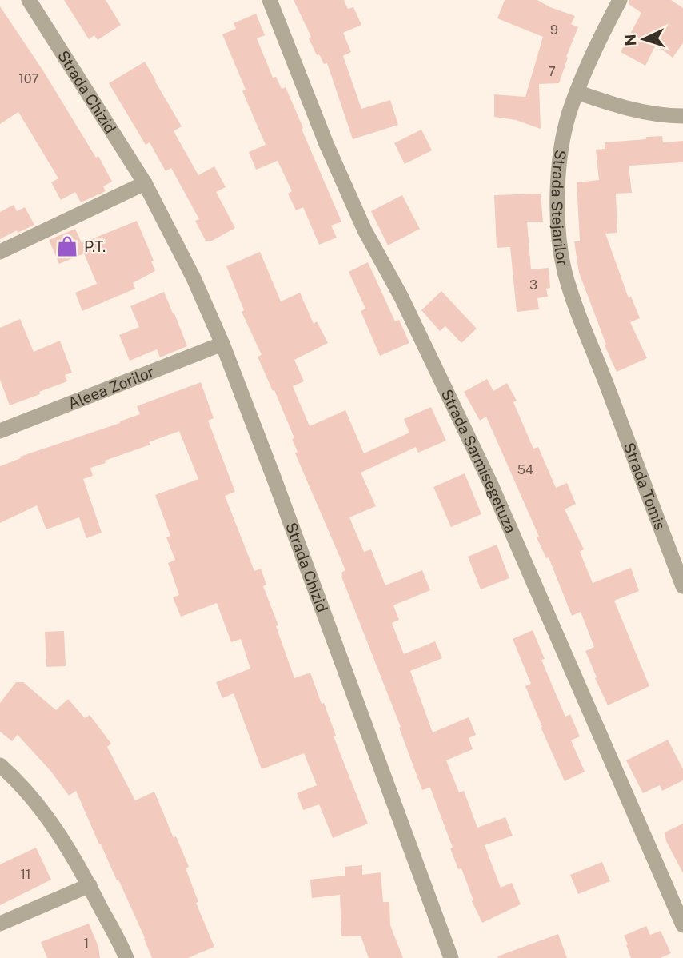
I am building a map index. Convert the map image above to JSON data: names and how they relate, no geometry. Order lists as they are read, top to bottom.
{
  "streets": {
    "street": [
      "Strada Chizid",
      "Strada Stejarilor",
      "Aleea Zorilor",
      "Strada Sarmisegetuza",
      "Strada Tomis"
    ]
  },
  "crossings": [
    ["Strada Chizid", "Aleea Zorilor"],
    ["Strada Stejarilor", "Strada Tomis"]
  ],
  "places": {
    "shop": ["P.T."]
  },
  "house_numbers": [
    "9",
    "7",
    "107",
    "3",
    "54",
    "11",
    "1"
  ],
  "north": "left"
}
